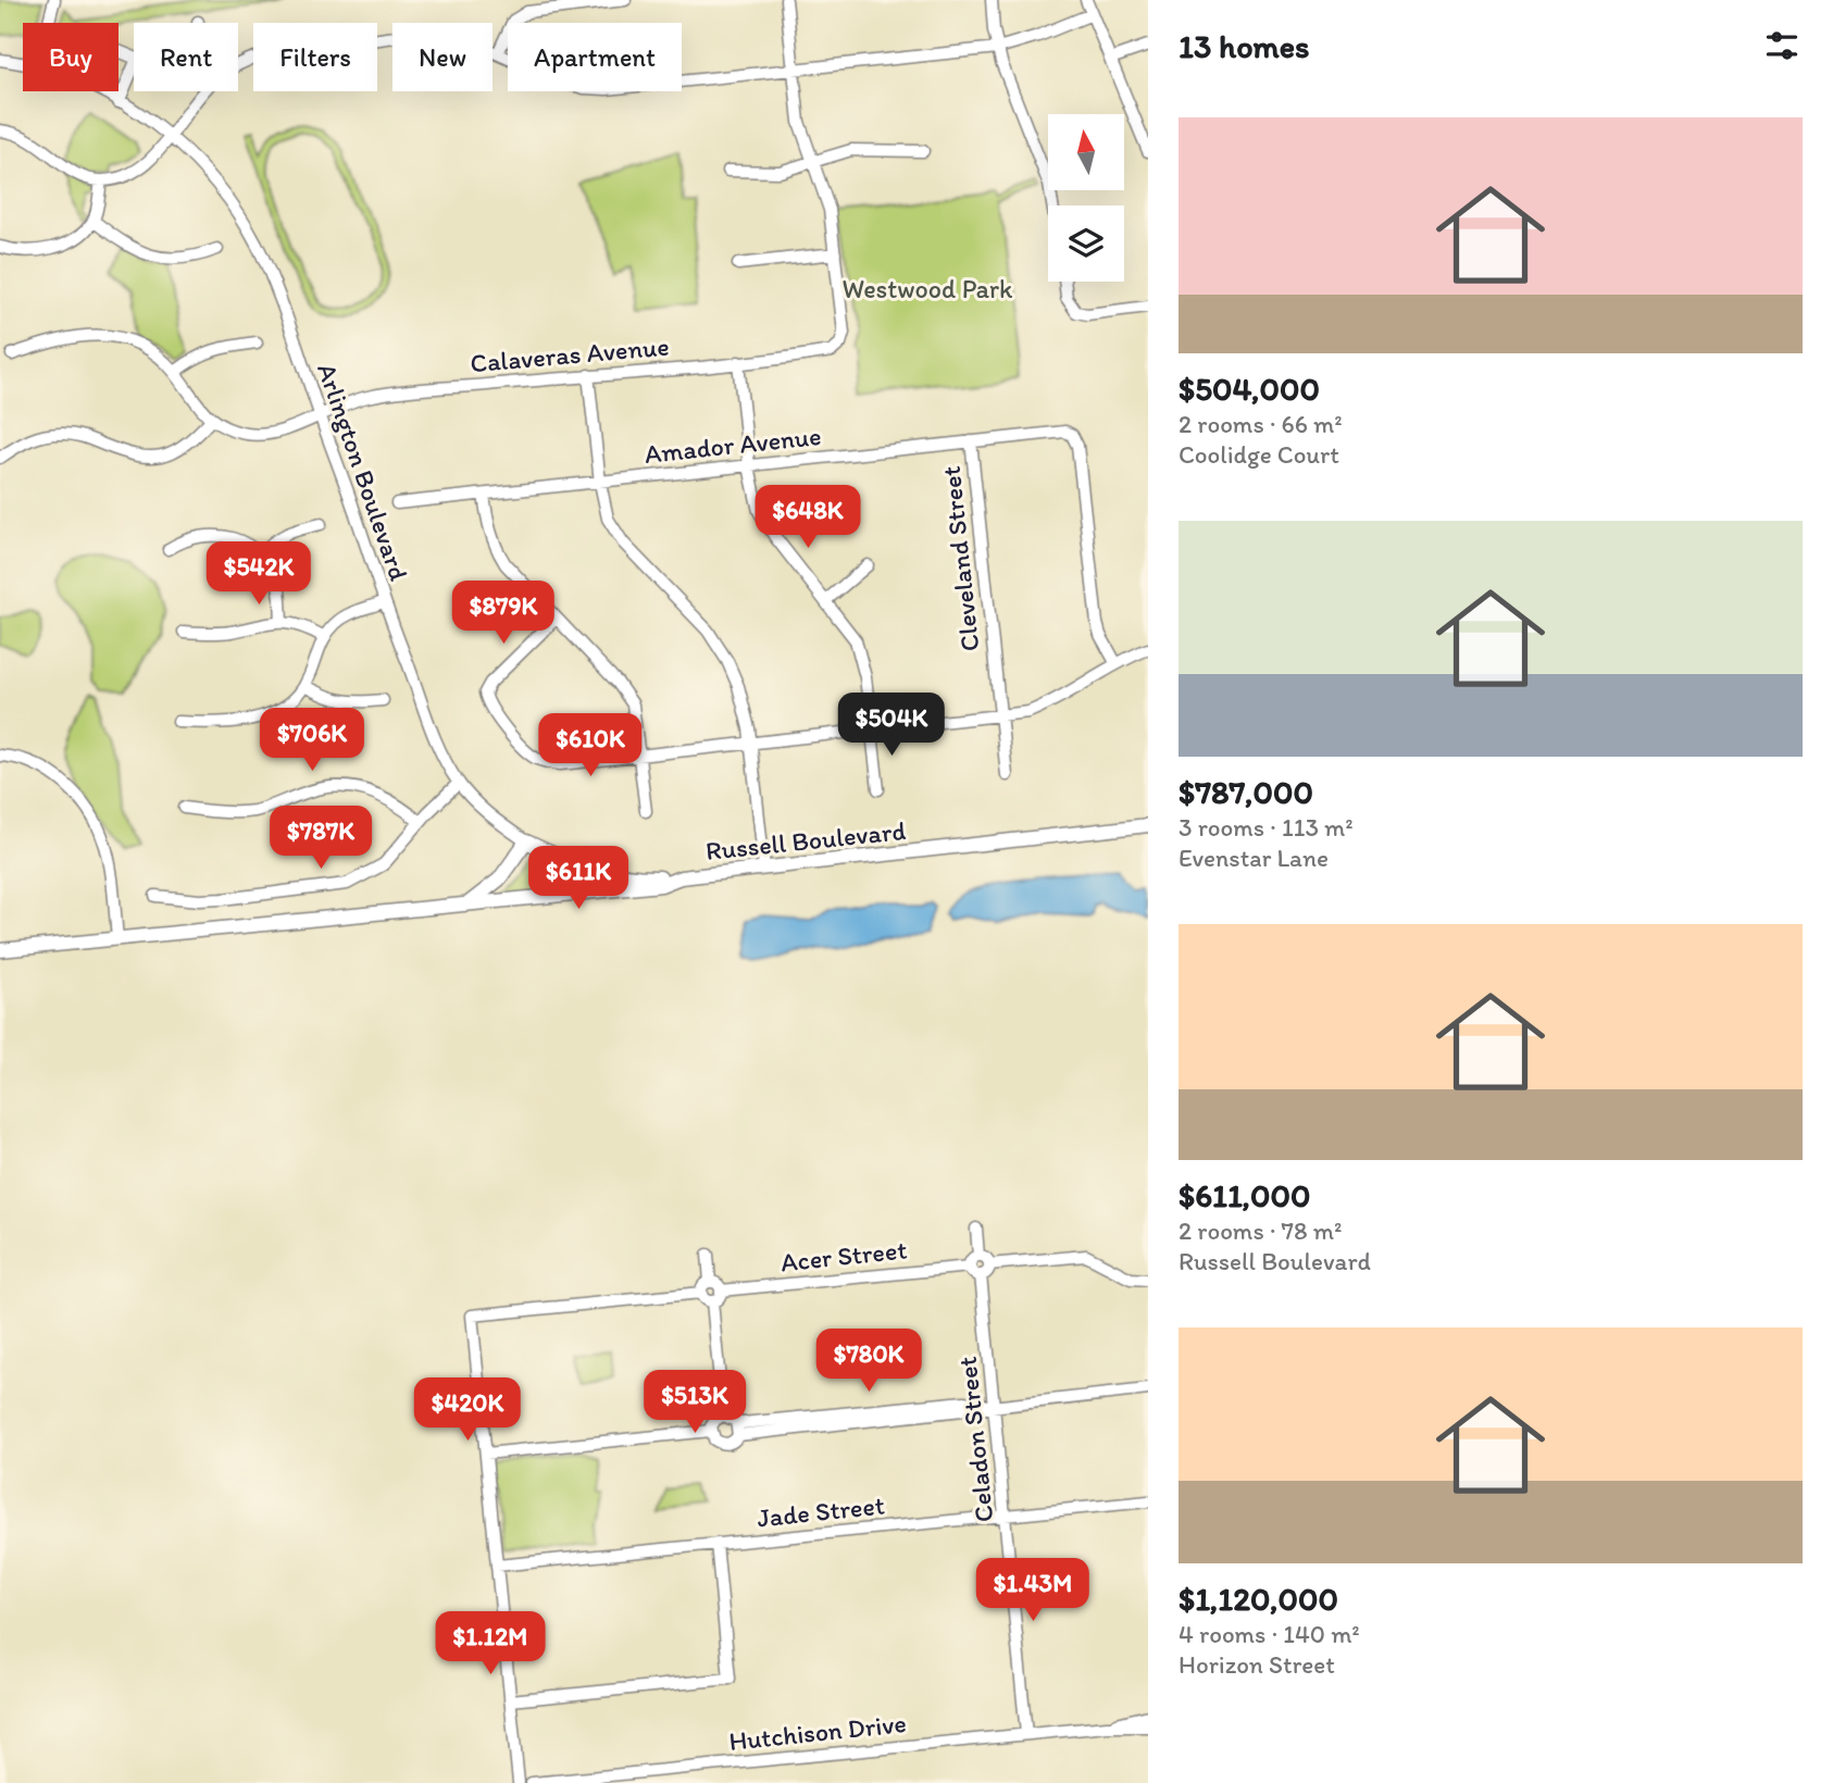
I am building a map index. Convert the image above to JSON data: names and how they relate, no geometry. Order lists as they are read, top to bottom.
{
  "streets": {
    "main road": ["Arlington Boulevard", "Russell Boulevard"],
    "street": [
      "Calaveras Avenue",
      "Amador Avenue",
      "Cleveland Street",
      "Acer Street",
      "Celadon Street",
      "Jade Street",
      "Hutchison Drive"
    ]
  },
  "crossings": [
    ["Calaveras Avenue", "Arlington Boulevard"],
    ["Amador Avenue", "Cleveland Street"],
    ["Arlington Boulevard", "Russell Boulevard"],
    ["Acer Street", "Celadon Street"],
    ["Celadon Street", "Jade Street"],
    ["Celadon Street", "Hutchison Drive"]
  ],
  "parks": ["Westwood Park"],
  "north": "top",
  "page": {
    "heading": "13 homes",
    "chip": [
      "Buy",
      "Rent",
      "Filters",
      "New",
      "Apartment"
    ],
    "list": [
      {
        "name": "$504,000",
        "note": "2 rooms · 66 m² · Coolidge Court"
      },
      {
        "name": "$787,000",
        "note": "3 rooms · 113 m² · Evenstar Lane"
      },
      {
        "name": "$611,000",
        "note": "2 rooms · 78 m² · Russell Boulevard"
      },
      {
        "name": "$1,120,000",
        "note": "4 rooms · 140 m² · Horizon Street"
      }
    ],
    "price": [
      "$648K",
      "$542K",
      "$879K",
      "$504K",
      "$706K",
      "$610K",
      "$787K",
      "$611K",
      "$780K",
      "$513K",
      "$420K",
      "$1.43M",
      "$1.12M"
    ]
  }
}
